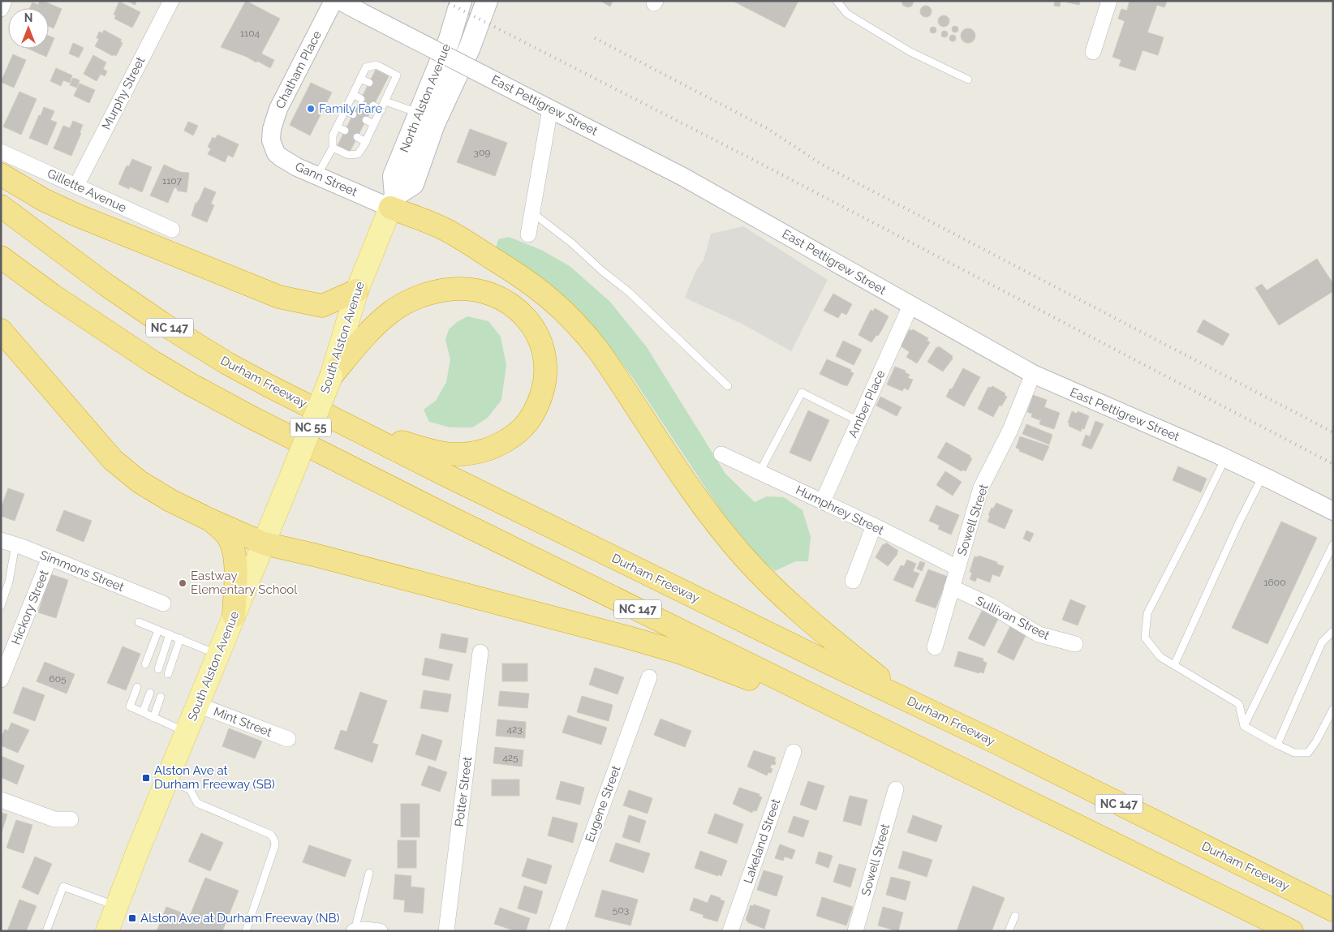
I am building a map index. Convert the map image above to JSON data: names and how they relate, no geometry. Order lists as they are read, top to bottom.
{
  "streets": {
    "highway": ["NC 147", "Durham Freeway"],
    "main road": ["North Alston Avenue", "South Alston Avenue", "NC 55"],
    "street": [
      "Chatham Place",
      "Murphy Street",
      "East Pettigrew Street",
      "Gann Street",
      "Gillette Avenue",
      "Amber Place",
      "Humphrey Street",
      "Sowell Street",
      "Simmons Street",
      "Hickory Street",
      "Sullivan Street",
      "Mint Street",
      "Potter Street",
      "Eugene Street",
      "Lakeland Street"
    ]
  },
  "crossings": [
    ["Chatham Place", "Gann Street"],
    ["Murphy Street", "Gillette Avenue"],
    ["North Alston Avenue", "Gann Street"],
    ["North Alston Avenue", "South Alston Avenue"],
    ["East Pettigrew Street", "Amber Place"],
    ["East Pettigrew Street", "Sowell Street"],
    ["Gann Street", "South Alston Avenue"],
    ["South Alston Avenue", "Mint Street"],
    ["Amber Place", "Humphrey Street"],
    ["Humphrey Street", "Sowell Street"],
    ["Sowell Street", "Sullivan Street"],
    ["Simmons Street", "Hickory Street"]
  ],
  "places": {
    "other": ["Family Fare", "Eastway Elementary School"],
    "transit": ["Alston Ave at Durham Freeway (SB)", "Alston Ave at Durham Freeway (NB)"]
  },
  "house_numbers": [
    "1104",
    "309",
    "1107",
    "1600",
    "605",
    "423",
    "425",
    "503"
  ],
  "north": "top"
}
